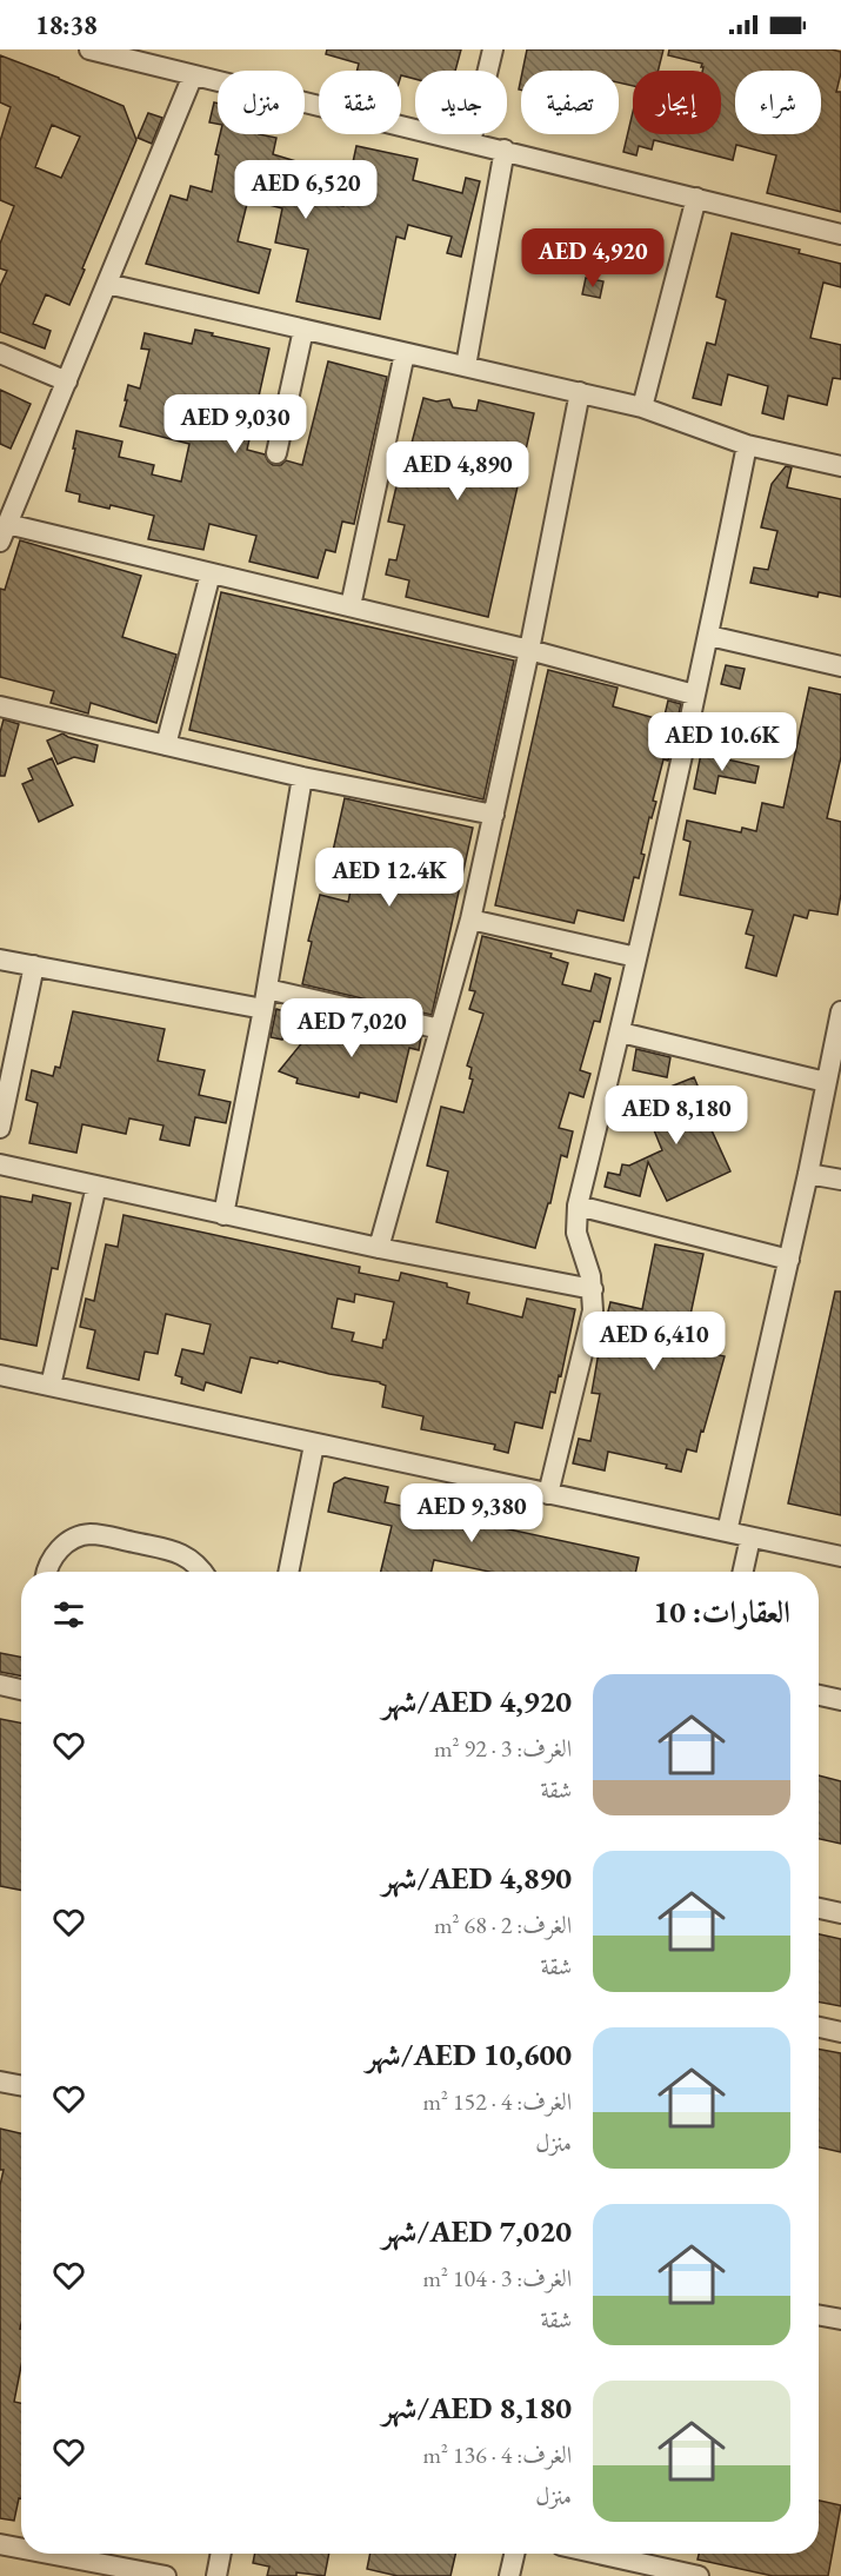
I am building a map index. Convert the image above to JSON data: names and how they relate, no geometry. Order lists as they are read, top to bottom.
{
  "page": {
    "status": "18:38",
    "chip": [
      "شراء",
      "إيجار",
      "تصفية",
      "جديد",
      "شقة",
      "منزل"
    ],
    "price": [
      "AED 6,520",
      "AED 4,920",
      "AED 9,030",
      "AED 4,890",
      "AED 10.6K",
      "AED 12.4K",
      "AED 7,020",
      "AED 8,180",
      "AED 6,410",
      "AED 9,380"
    ],
    "heading": "العقارات: 10",
    "list": [
      {
        "name": "AED 4,920/شهر",
        "note": "الغرف: 3 · 92 m² · شقة"
      },
      {
        "name": "AED 4,890/شهر",
        "note": "الغرف: 2 · 68 m² · شقة"
      },
      {
        "name": "AED 10,600/شهر",
        "note": "الغرف: 4 · 152 m² · منزل"
      },
      {
        "name": "AED 7,020/شهر",
        "note": "الغرف: 3 · 104 m² · شقة"
      },
      {
        "name": "AED 8,180/شهر",
        "note": "الغرف: 4 · 136 m² · منزل"
      }
    ]
  }
}
